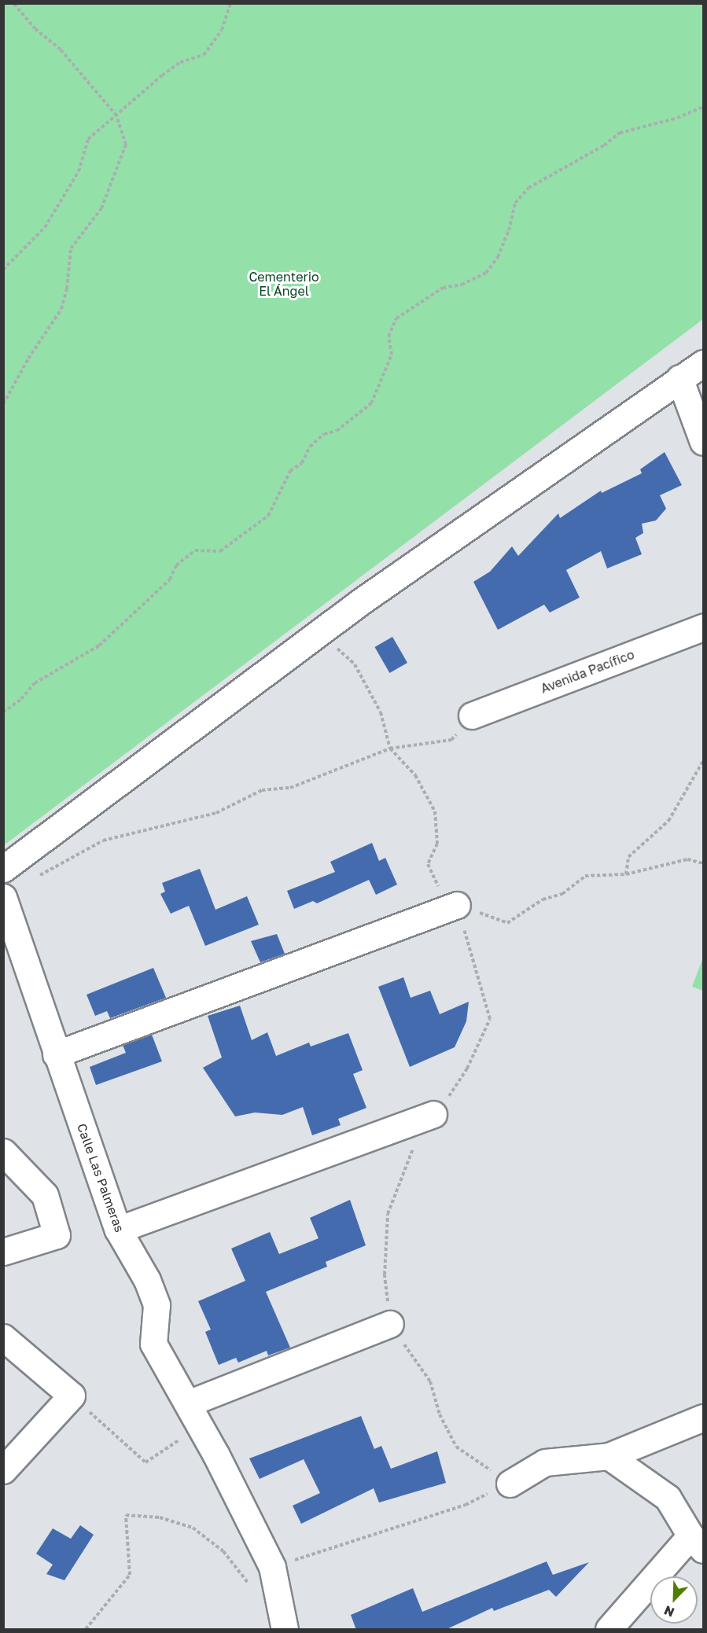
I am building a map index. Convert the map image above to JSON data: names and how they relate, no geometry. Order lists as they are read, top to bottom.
{
  "streets": {
    "street": ["Avenida Pacífico", "Calle Las Palmeras"]
  },
  "parks": ["Cementerio El Ángel"],
  "north": "bottom left"
}
